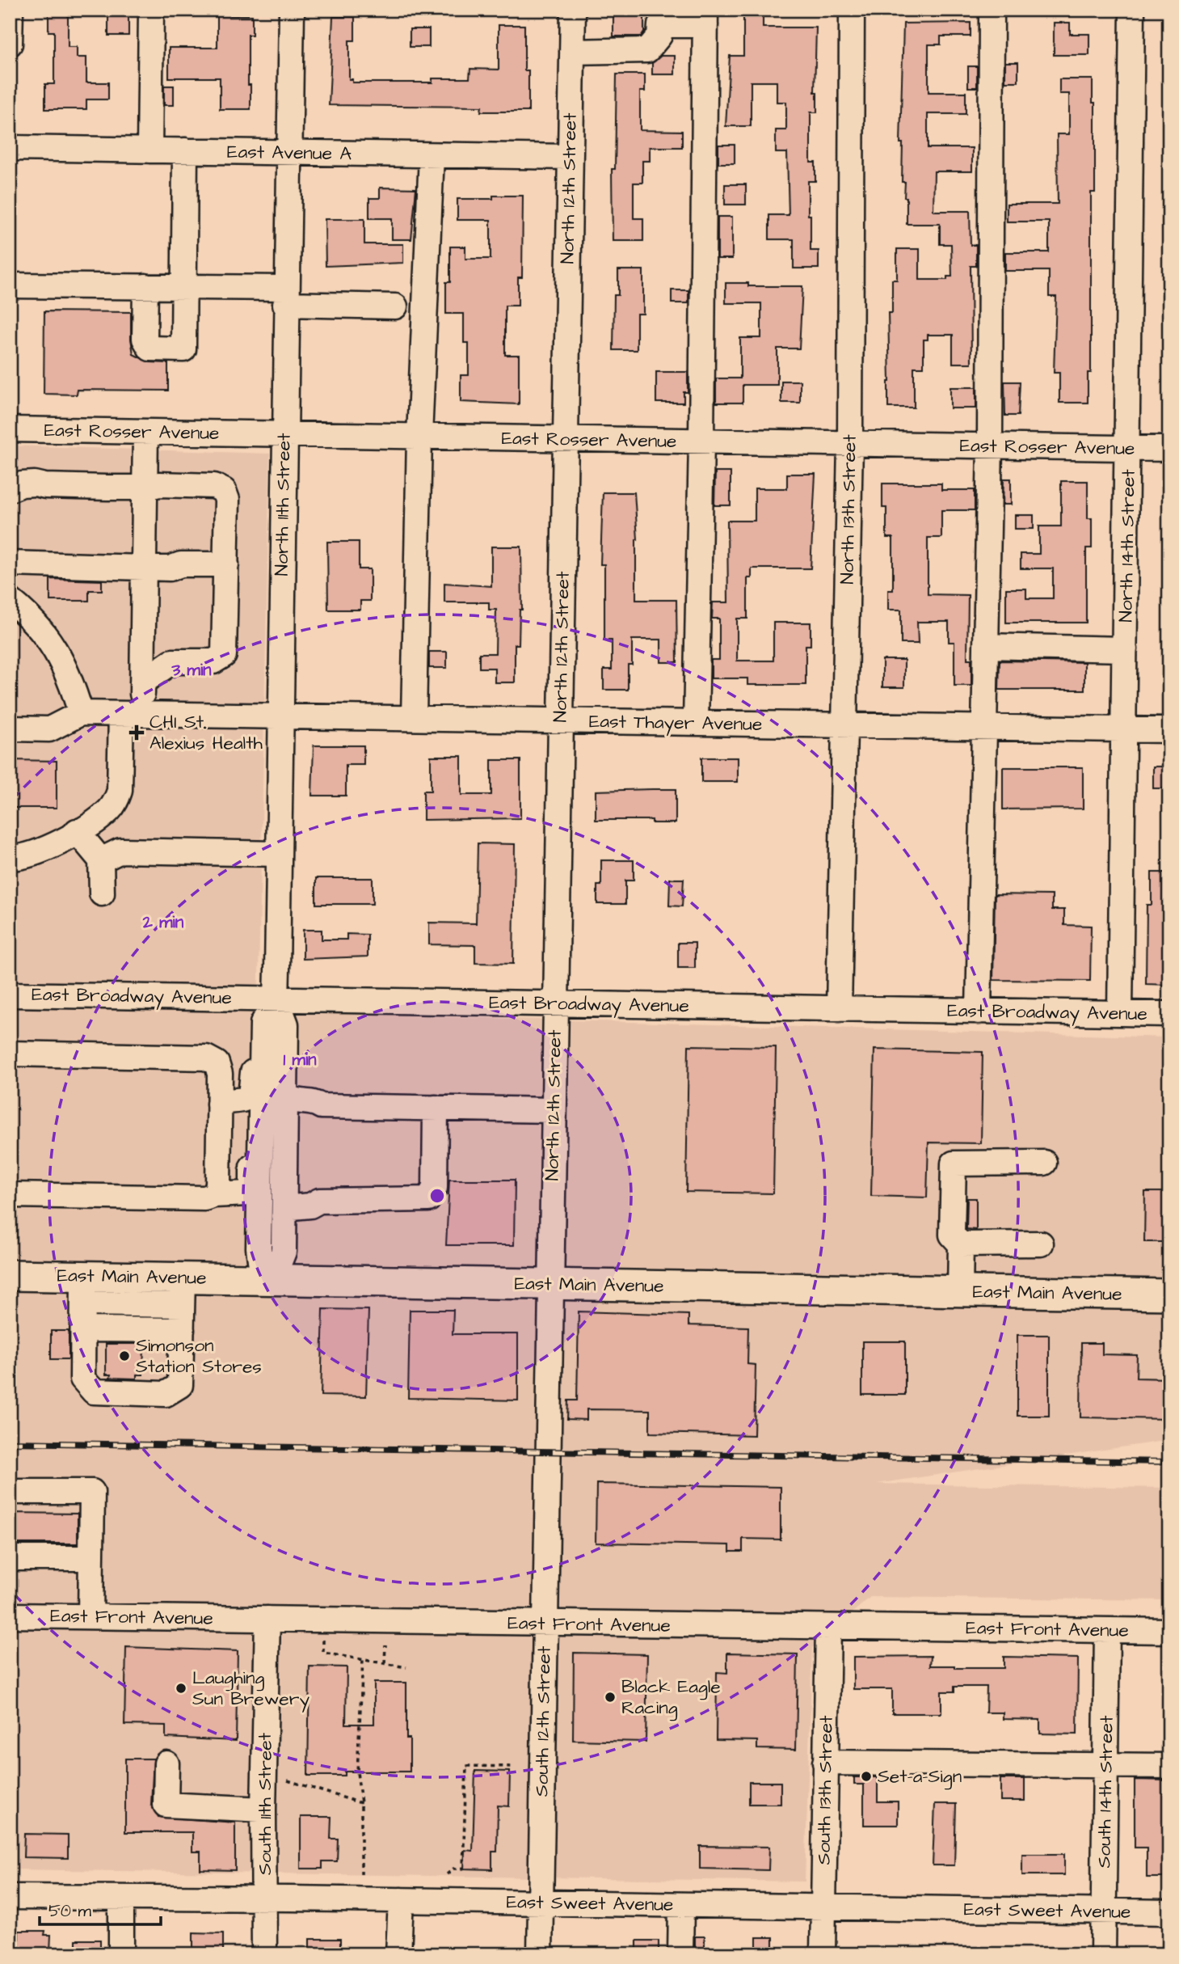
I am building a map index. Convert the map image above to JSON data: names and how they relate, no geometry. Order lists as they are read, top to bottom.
{
  "streets": {
    "main road": ["East Main Avenue"],
    "street": [
      "East Avenue A",
      "North 12th Street",
      "East Rosser Avenue",
      "North 11th Street",
      "North 13th Street",
      "North 14th Street",
      "East Thayer Avenue",
      "East Broadway Avenue",
      "East Front Avenue",
      "South 12th Street",
      "South 13th Street",
      "South 14th Street",
      "South 11th Street",
      "East Sweet Avenue"
    ]
  },
  "crossings": [
    ["East Avenue A", "North 12th Street"],
    ["East Avenue A", "North 11th Street"],
    ["North 12th Street", "East Rosser Avenue"],
    ["North 12th Street", "East Thayer Avenue"],
    ["North 12th Street", "East Broadway Avenue"],
    ["North 12th Street", "East Main Avenue"],
    ["North 12th Street", "South 12th Street"],
    ["East Rosser Avenue", "North 11th Street"],
    ["East Rosser Avenue", "North 13th Street"],
    ["East Rosser Avenue", "North 14th Street"],
    ["North 11th Street", "East Thayer Avenue"],
    ["North 11th Street", "East Broadway Avenue"],
    ["North 13th Street", "East Thayer Avenue"],
    ["North 13th Street", "East Broadway Avenue"],
    ["North 14th Street", "East Thayer Avenue"],
    ["North 14th Street", "East Broadway Avenue"],
    ["East Main Avenue", "South 12th Street"],
    ["East Front Avenue", "South 12th Street"],
    ["East Front Avenue", "South 13th Street"],
    ["East Front Avenue", "South 14th Street"],
    ["East Front Avenue", "South 11th Street"],
    ["South 12th Street", "East Sweet Avenue"],
    ["South 13th Street", "East Sweet Avenue"],
    ["South 14th Street", "East Sweet Avenue"],
    ["South 11th Street", "East Sweet Avenue"]
  ],
  "places": {
    "health": ["CHI St. Alexius Health"],
    "other": [
      "Simonson Station Stores",
      "Laughing Sun Brewery",
      "Black Eagle Racing",
      "Set-a-Sign"
    ]
  },
  "scale_bar": "50 m",
  "rings": ["3 min", "2 min", "1 min"]
}
